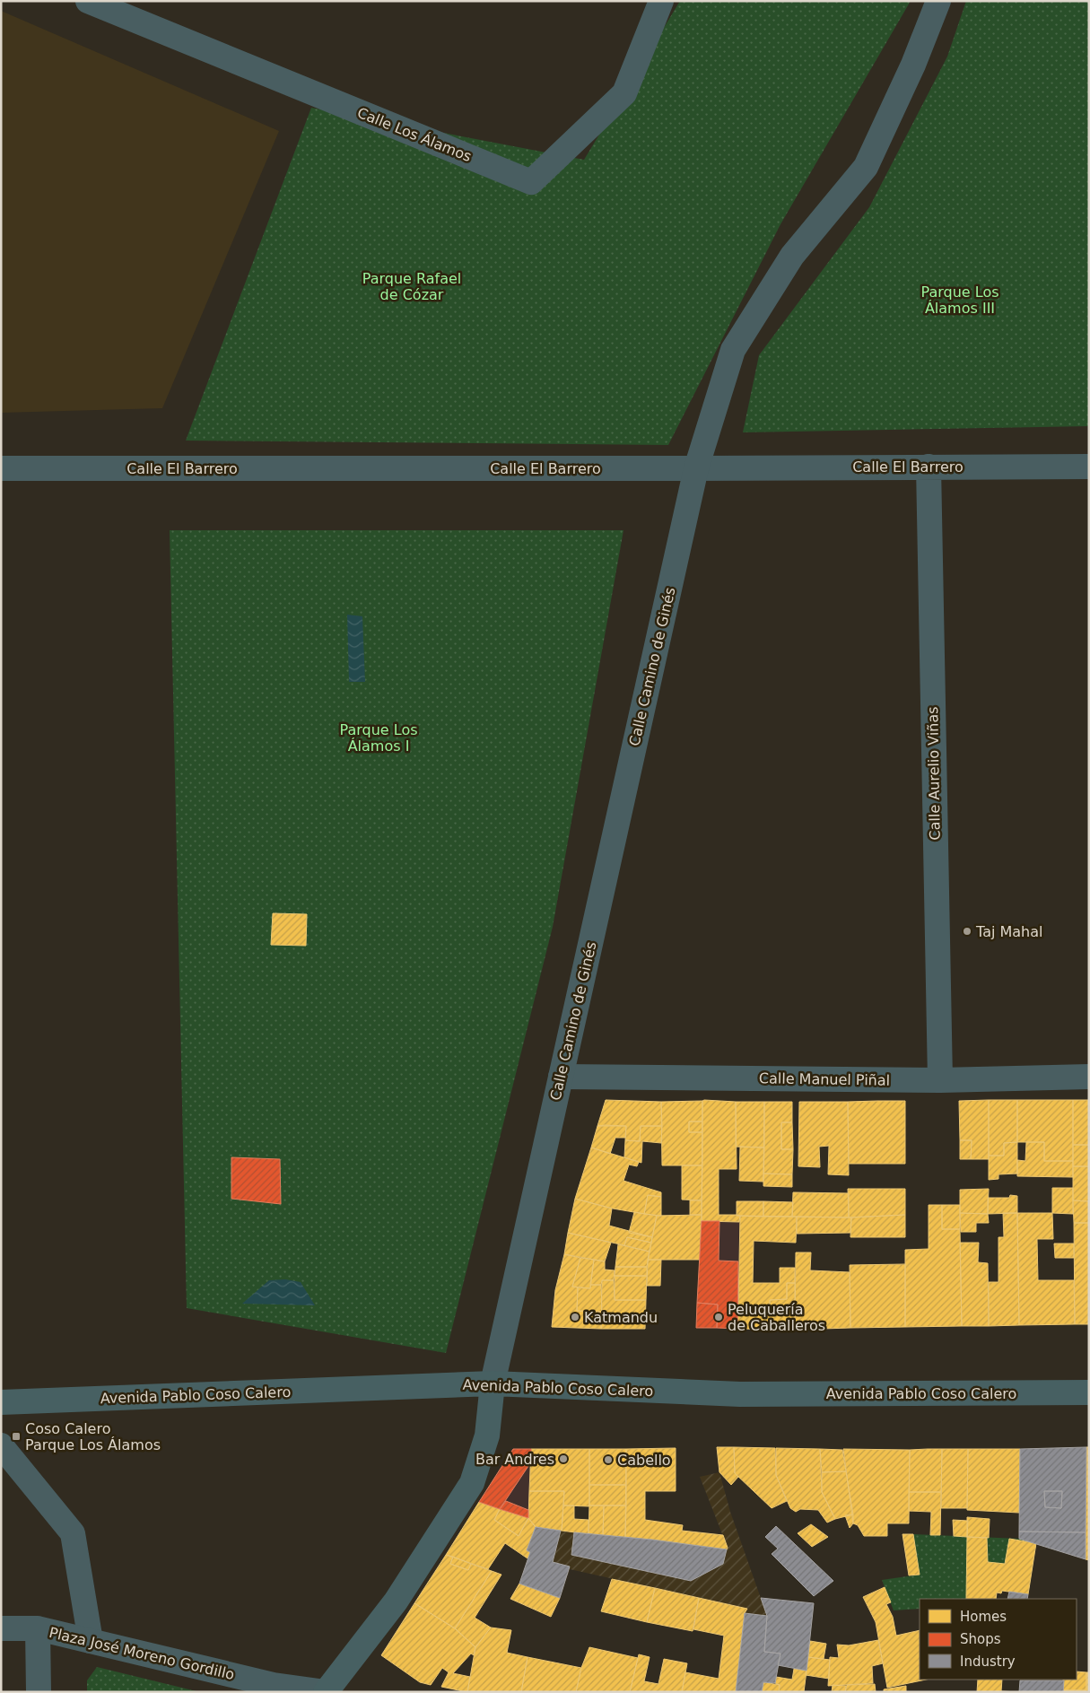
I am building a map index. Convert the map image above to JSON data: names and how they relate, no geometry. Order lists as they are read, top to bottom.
{
  "streets": {
    "main road": ["Avenida Pablo Coso Calero"],
    "street": [
      "Calle Los Álamos",
      "Calle El Barrero",
      "Calle Camino de Ginés",
      "Calle Aurelio Viñas",
      "Calle Manuel Piñal",
      "Plaza José Moreno Gordillo"
    ]
  },
  "crossings": [
    ["Calle El Barrero", "Calle Camino de Ginés"],
    ["Calle El Barrero", "Calle Aurelio Viñas"],
    ["Calle Camino de Ginés", "Calle Manuel Piñal"],
    ["Calle Camino de Ginés", "Avenida Pablo Coso Calero"],
    ["Calle Aurelio Viñas", "Calle Manuel Piñal"]
  ],
  "parks": ["Parque Rafael de Cózar", "Parque Los Álamos III", "Parque Los Álamos I"],
  "places": {
    "other": [
      "Taj Mahal",
      "Katmandu",
      "Peluquería de Caballeros",
      "Bar Andres",
      "Cabello"
    ],
    "transit": ["Coso Calero Parque Los Álamos"]
  },
  "legend": ["Homes", "Shops", "Industry"]
}
